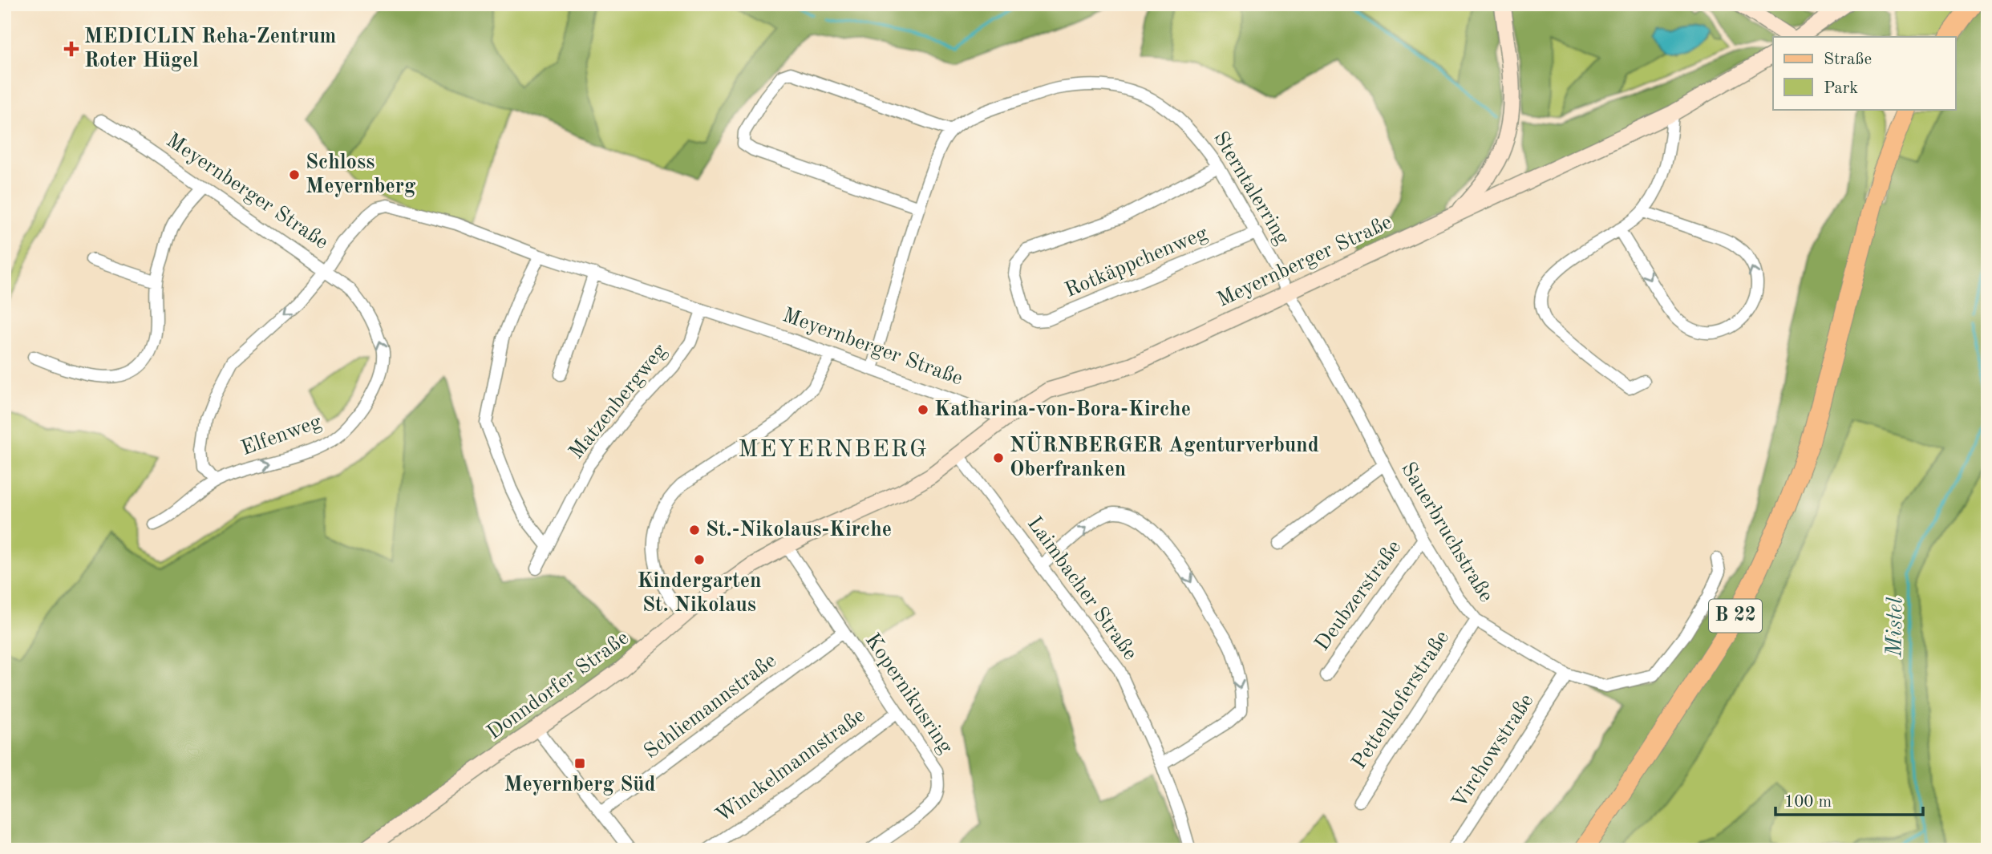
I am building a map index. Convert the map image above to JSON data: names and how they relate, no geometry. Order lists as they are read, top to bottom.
{
  "streets": {
    "main road": ["B 22"],
    "street": [
      "Sterntalerring",
      "Meyernberger Straße",
      "Rotkäppchenweg",
      "Matzenbergweg",
      "Elfenweg",
      "Sauerbruchstraße",
      "Laimbacher Straße",
      "Deubzerstraße",
      "Donndorfer Straße",
      "Kopernikusring",
      "Pettenkoferstraße",
      "Schliemannstraße",
      "Virchowstraße",
      "Winckelmannstraße"
    ]
  },
  "crossings": [
    ["Sterntalerring", "Meyernberger Straße"],
    ["Sterntalerring", "Rotkäppchenweg"],
    ["Sterntalerring", "Sauerbruchstraße"],
    ["Meyernberger Straße", "Matzenbergweg"],
    ["Meyernberger Straße", "Elfenweg"],
    ["Meyernberger Straße", "Sauerbruchstraße"],
    ["Meyernberger Straße", "Donndorfer Straße"],
    ["Sauerbruchstraße", "Deubzerstraße"],
    ["Sauerbruchstraße", "Pettenkoferstraße"],
    ["Sauerbruchstraße", "Virchowstraße"],
    ["Laimbacher Straße", "Donndorfer Straße"],
    ["Donndorfer Straße", "Kopernikusring"],
    ["Kopernikusring", "Schliemannstraße"],
    ["Kopernikusring", "Winckelmannstraße"]
  ],
  "districts": ["MEYERNBERG"],
  "water": ["Mistel"],
  "places": {
    "health": ["MEDICLIN Reha-Zentrum Roter Hügel"],
    "other": [
      "Schloss Meyernberg",
      "Katharina-von-Bora-Kirche",
      "NÜRNBERGER Agenturverbund Oberfranken",
      "St.-Nikolaus-Kirche",
      "Kindergarten St. Nikolaus"
    ],
    "transit": ["Meyernberg Süd"]
  },
  "legend": ["Straße", "Park"],
  "scale_bar": "100 m"
}
